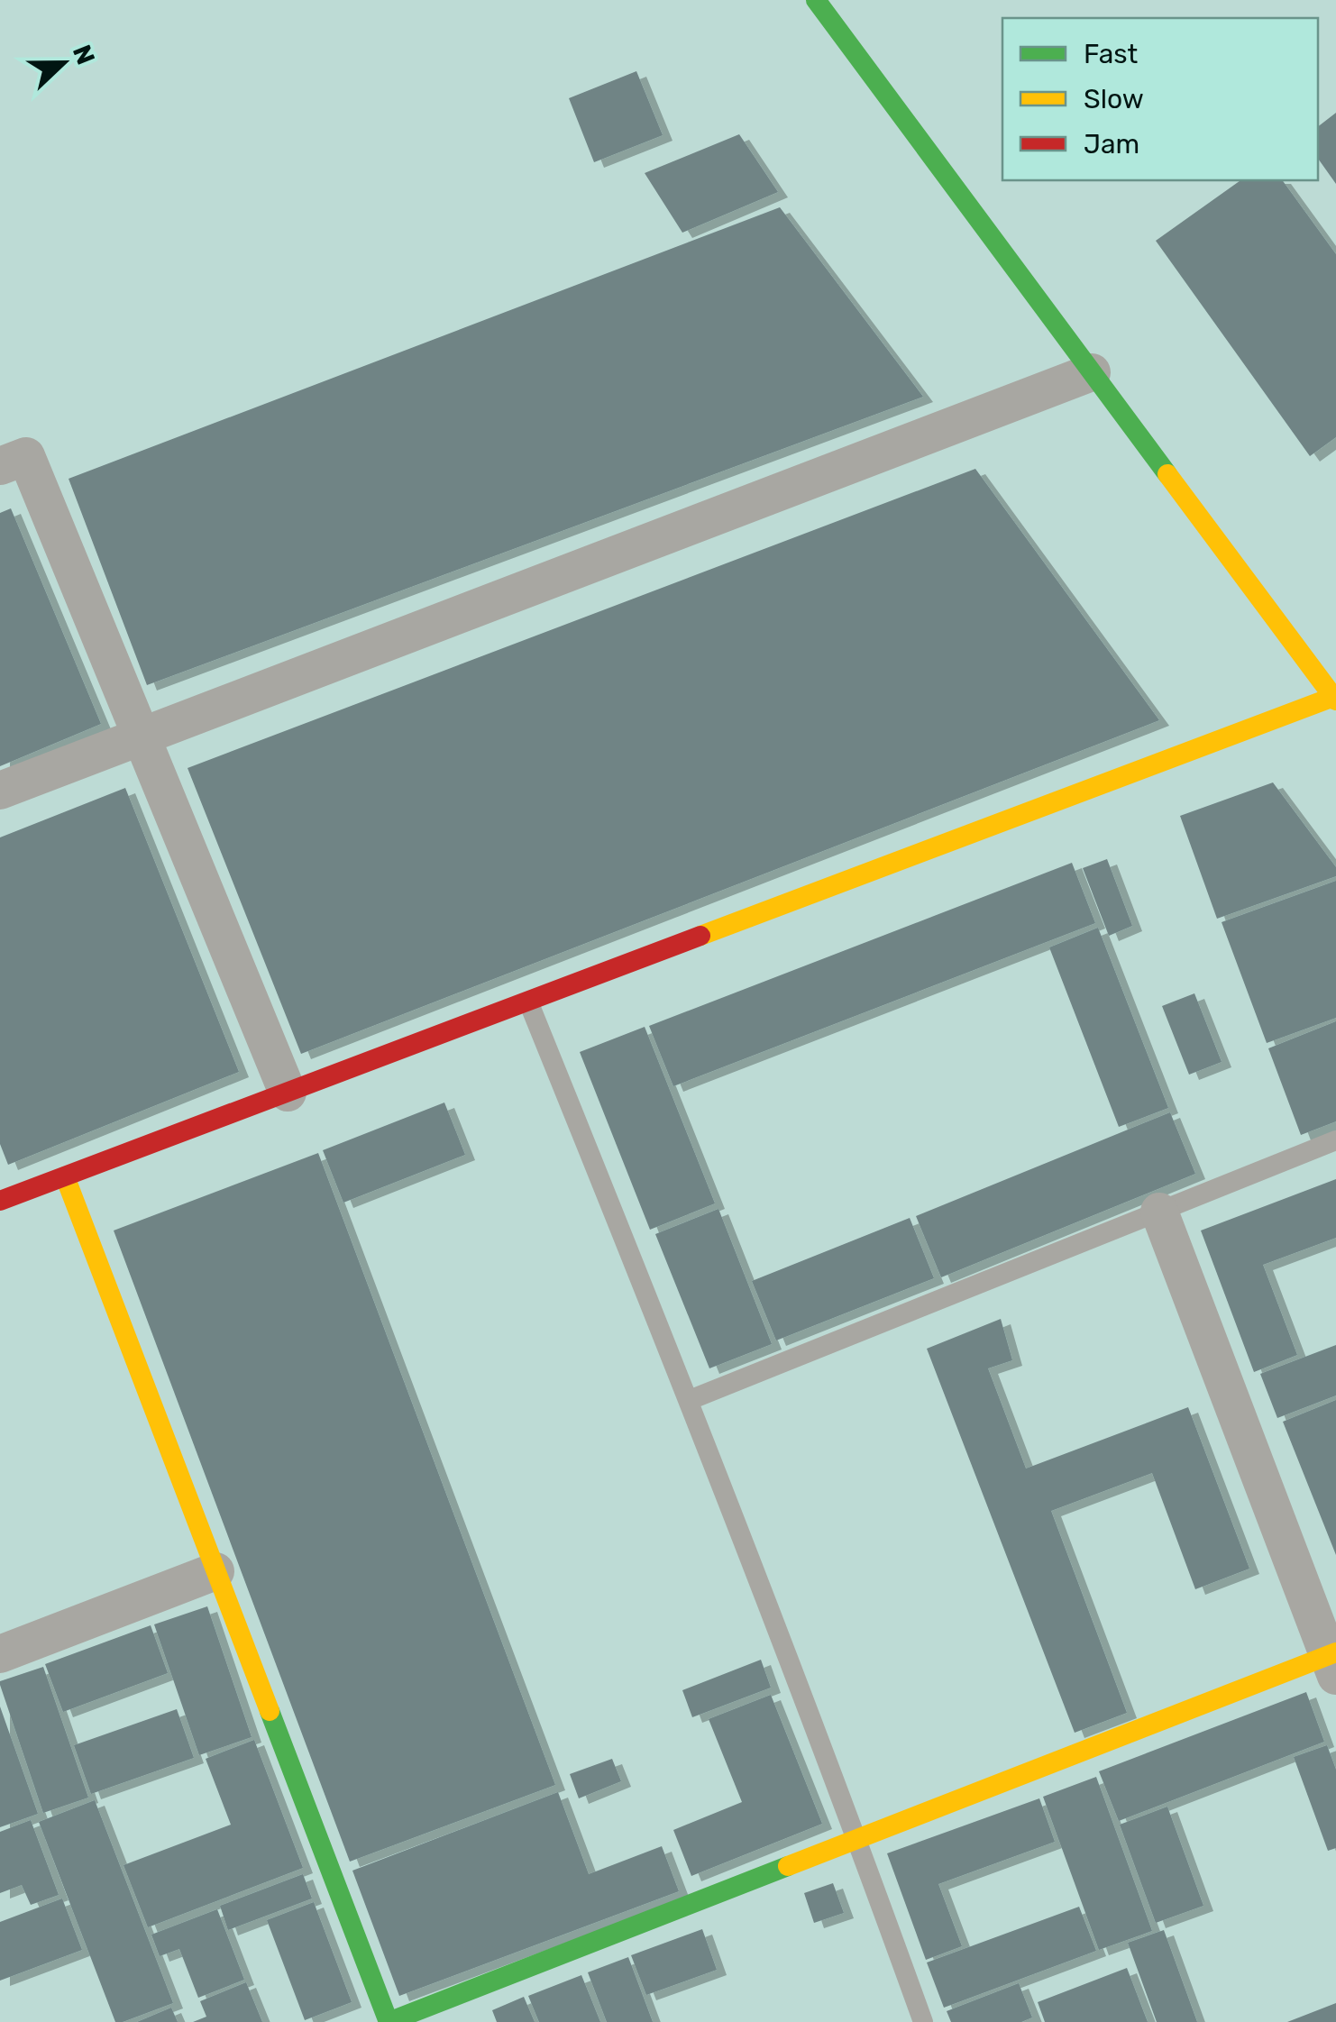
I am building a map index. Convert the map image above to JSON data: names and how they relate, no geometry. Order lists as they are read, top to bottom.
{
  "legend": ["Fast", "Slow", "Jam"],
  "north": "right"
}
